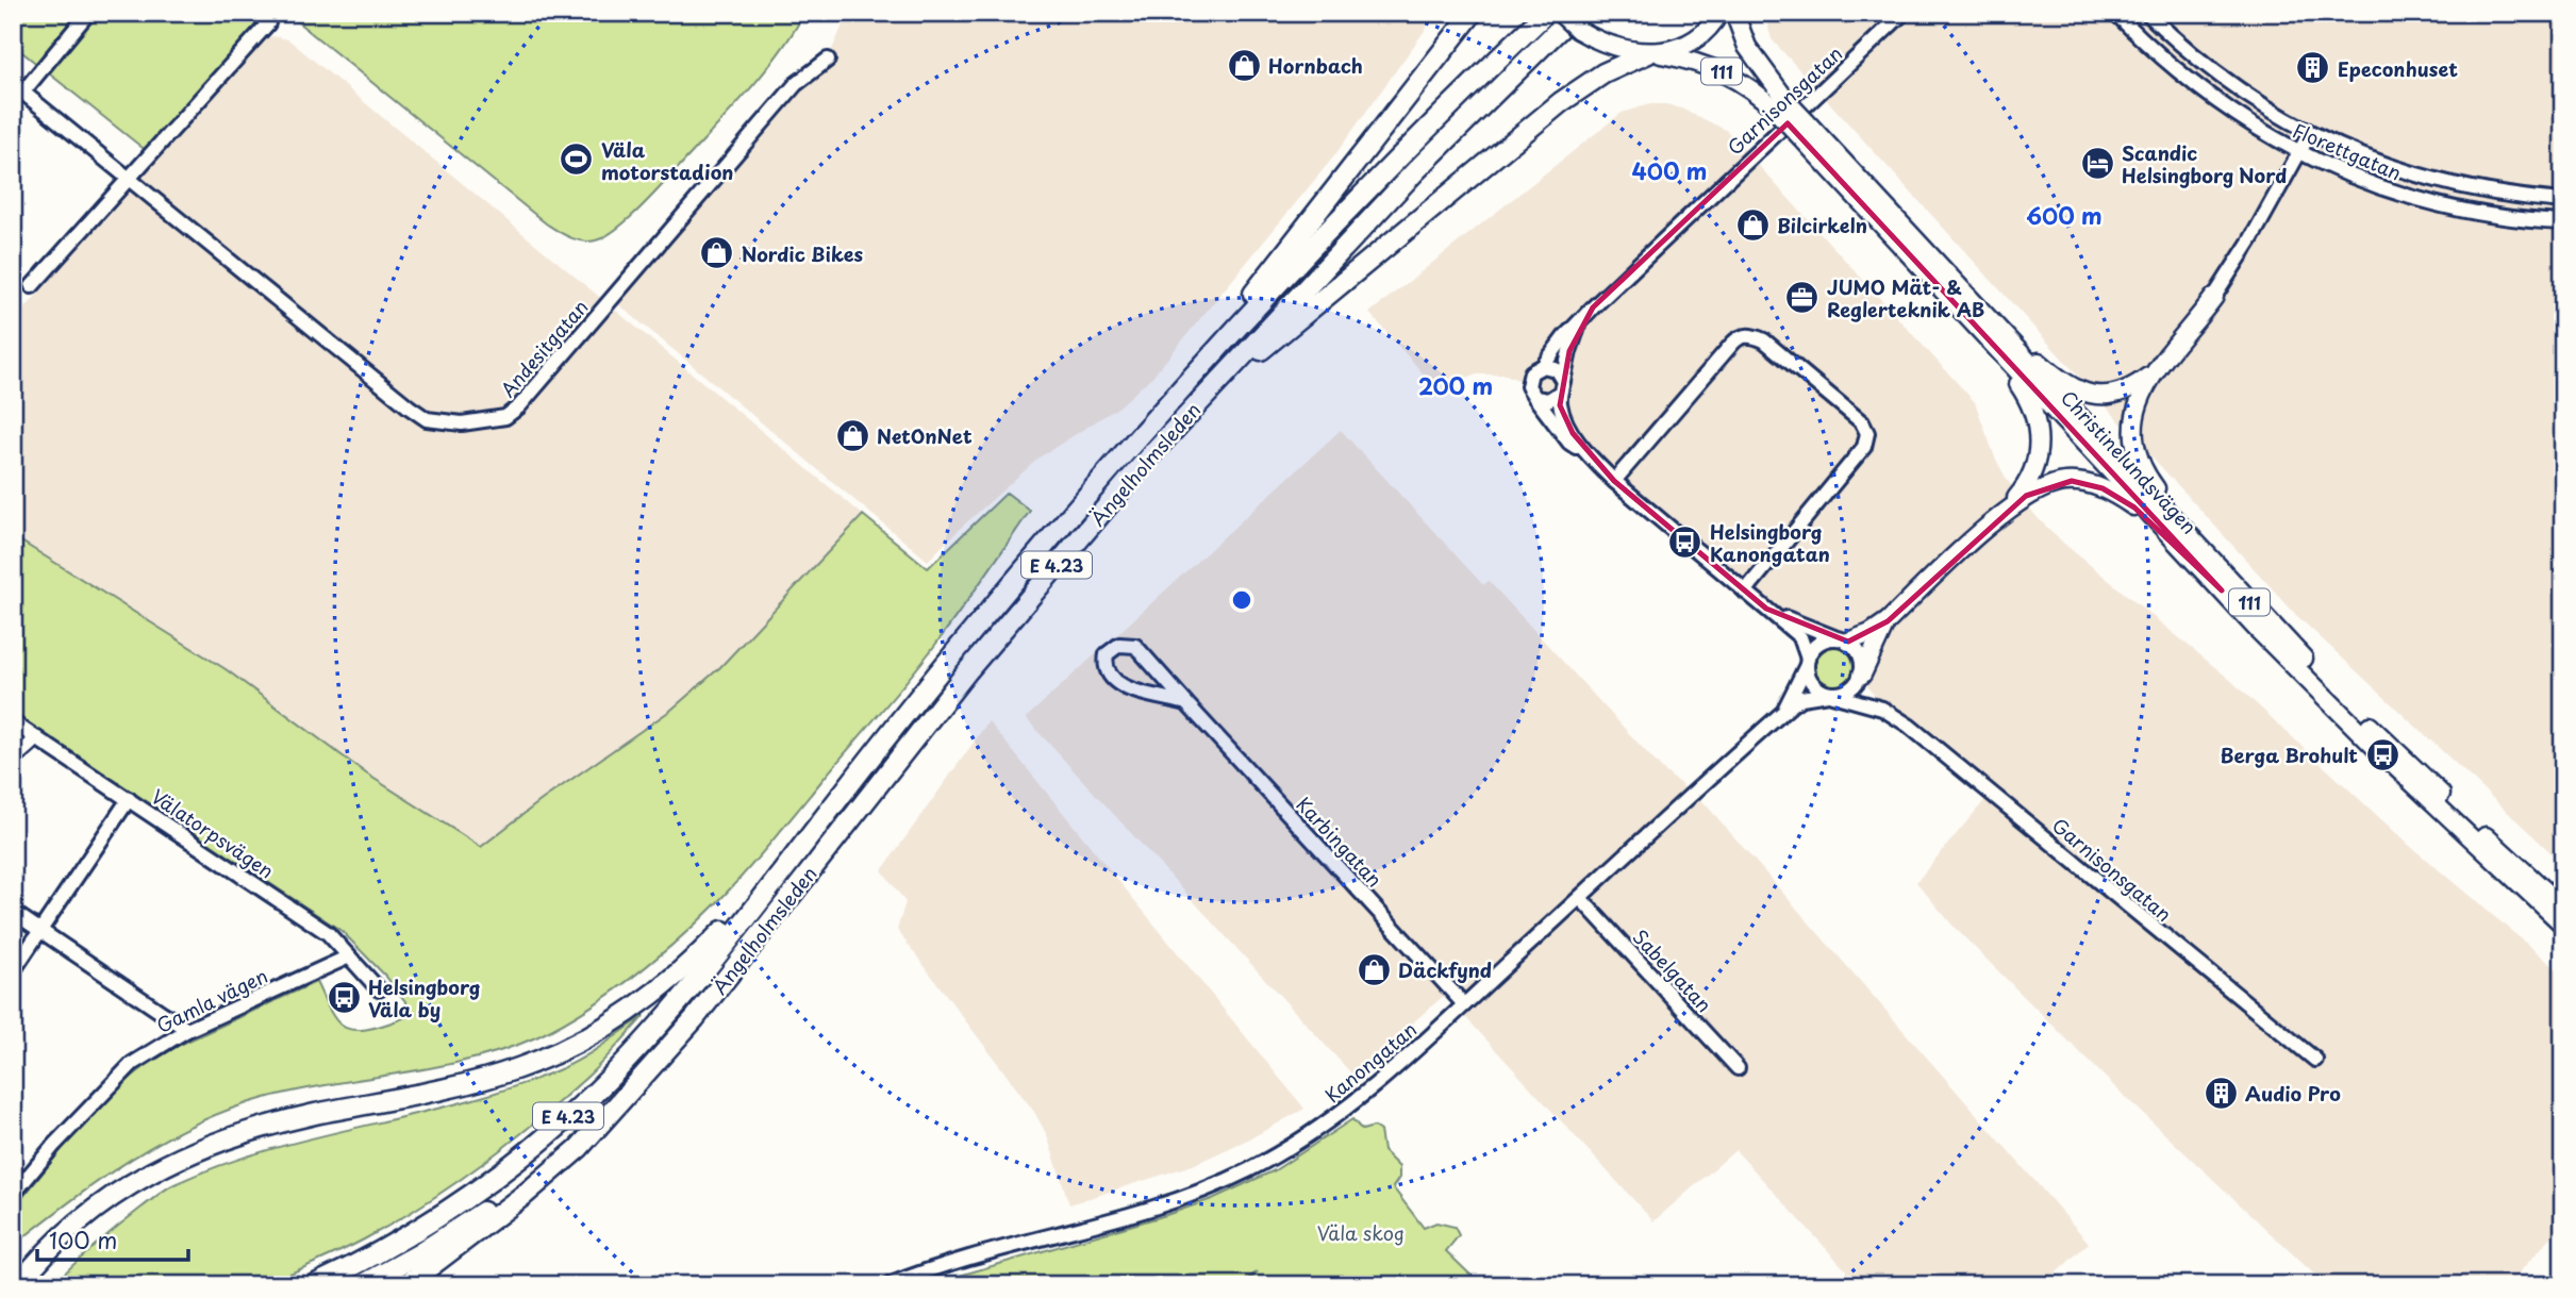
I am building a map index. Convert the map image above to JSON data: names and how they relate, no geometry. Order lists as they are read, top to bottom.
{
  "streets": {
    "highway": ["Ängelholmsleden", "E 4.23"],
    "main road": ["111", "Christinelundsvägen"],
    "street": [
      "Garnisonsgatan",
      "Florettgatan",
      "Andesitgatan",
      "Välatorpsvägen",
      "Karbingatan",
      "Sabelgatan",
      "Gamla vägen",
      "Kanongatan"
    ]
  },
  "crossings": [
    ["111", "Christinelundsvägen"],
    ["Garnisonsgatan", "Kanongatan"],
    ["Ängelholmsleden", "E 4.23"],
    ["Välatorpsvägen", "Gamla vägen"],
    ["Karbingatan", "Kanongatan"],
    ["Sabelgatan", "Kanongatan"]
  ],
  "parks": ["Väla skog"],
  "places": {
    "shop": [
      "Hornbach",
      "Bilcirkeln",
      "Nordic Bikes",
      "NetOnNet",
      "Däckfynd"
    ],
    "building": ["Epeconhuset", "Audio Pro"],
    "sports": ["Väla motorstadion"],
    "hotel": ["Scandic Helsingborg Nord"],
    "office": ["JUMO Mät- & Reglerteknik AB"],
    "bus stop": ["Helsingborg Kanongatan", "Berga Brohult", "Helsingborg Väla by"]
  },
  "scale_bar": "100 m",
  "rings": ["400 m", "600 m", "200 m"]
}
